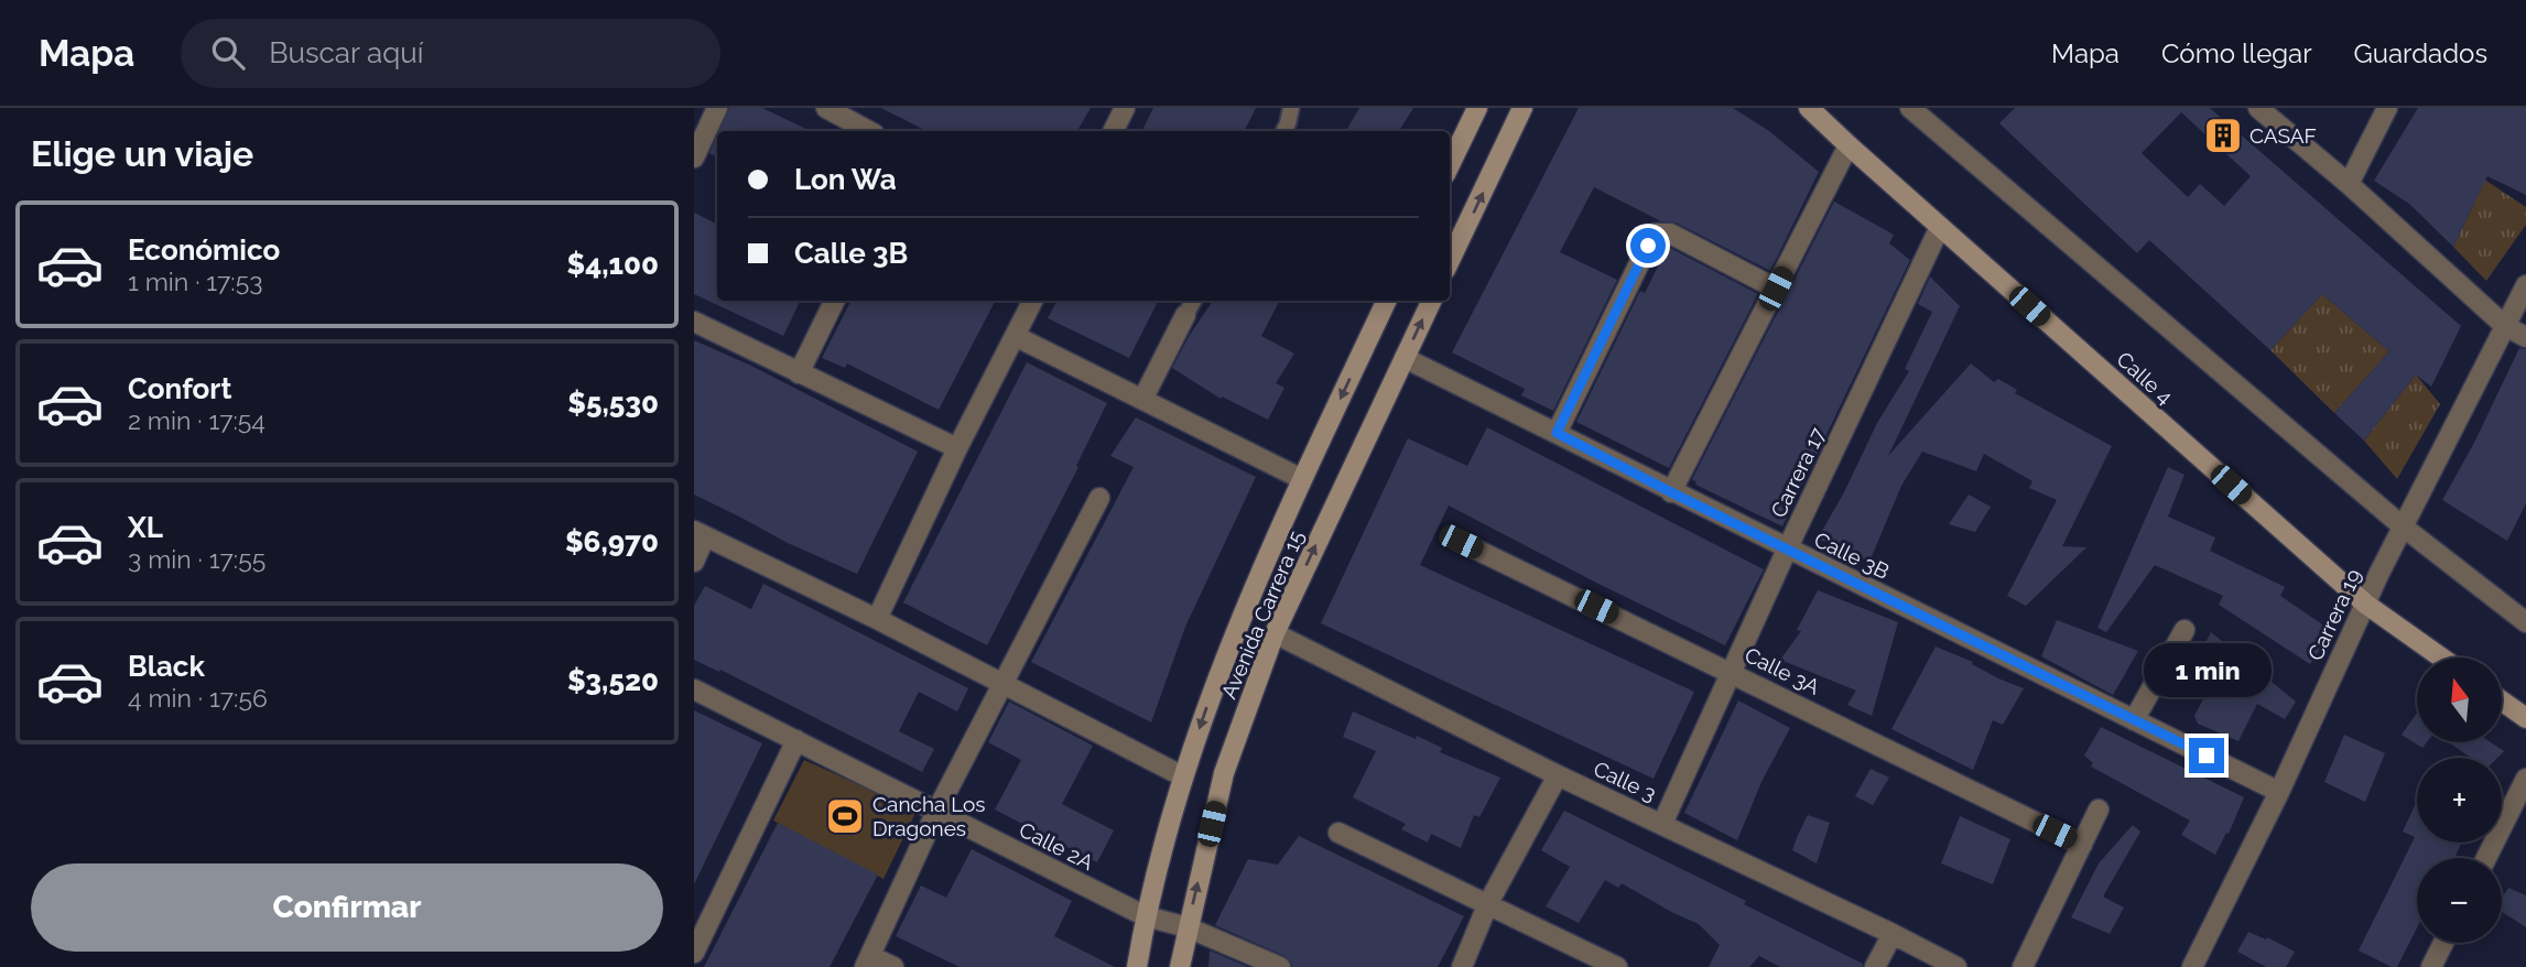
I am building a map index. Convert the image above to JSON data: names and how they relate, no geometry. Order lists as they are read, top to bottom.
{
  "streets": {
    "main road": ["Calle 4", "Avenida Carrera 15"],
    "street": [
      "Carrera 17",
      "Calle 3B",
      "Carrera 19",
      "Calle 3A",
      "Calle 3",
      "Calle 2A"
    ]
  },
  "crossings": [
    ["Calle 4", "Carrera 17"],
    ["Calle 4", "Carrera 19"],
    ["Carrera 17", "Calle 3B"],
    ["Carrera 17", "Calle 3A"],
    ["Carrera 17", "Calle 3"],
    ["Calle 3B", "Avenida Carrera 15"],
    ["Calle 3B", "Carrera 19"],
    ["Avenida Carrera 15", "Calle 3"],
    ["Avenida Carrera 15", "Calle 2A"]
  ],
  "places": {
    "building": ["CASAF"],
    "sports": ["Cancha Los Dragones"]
  },
  "north": "top",
  "page": {
    "header": "Mapa",
    "search": "Buscar aquí",
    "nav": ["Mapa", "Cómo llegar", "Guardados"],
    "heading": "Elige un viaje",
    "banner": ["Lon Wa", "Calle 3B"],
    "list": [
      {
        "name": "Económico",
        "note": "1 min · 17:53",
        "value": "$4,100"
      },
      {
        "name": "Confort",
        "note": "2 min · 17:54",
        "value": "$5,530"
      },
      {
        "name": "XL",
        "note": "3 min · 17:55",
        "value": "$6,970"
      },
      {
        "name": "Black",
        "note": "4 min · 17:56",
        "value": "$3,520"
      }
    ],
    "bubble": "1 min",
    "map_buttons": ["+", "−"],
    "buttons": "Confirmar"
  }
}
